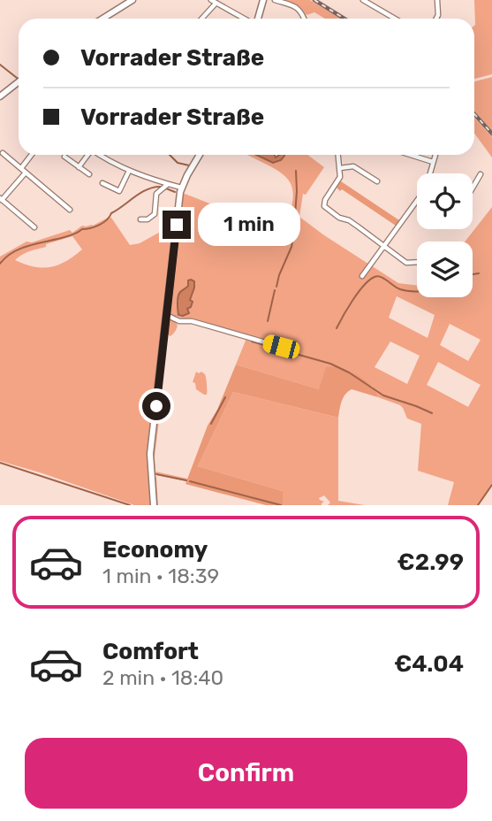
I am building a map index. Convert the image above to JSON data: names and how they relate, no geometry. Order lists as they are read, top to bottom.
{
  "page": {
    "banner": ["Vorrader Straße", "Vorrader Straße"],
    "bubble": "1 min",
    "list": [
      {
        "name": "Economy",
        "note": "1 min · 18:39",
        "value": "€2.99"
      },
      {
        "name": "Comfort",
        "note": "2 min · 18:40",
        "value": "€4.04"
      }
    ],
    "buttons": "Confirm"
  }
}
